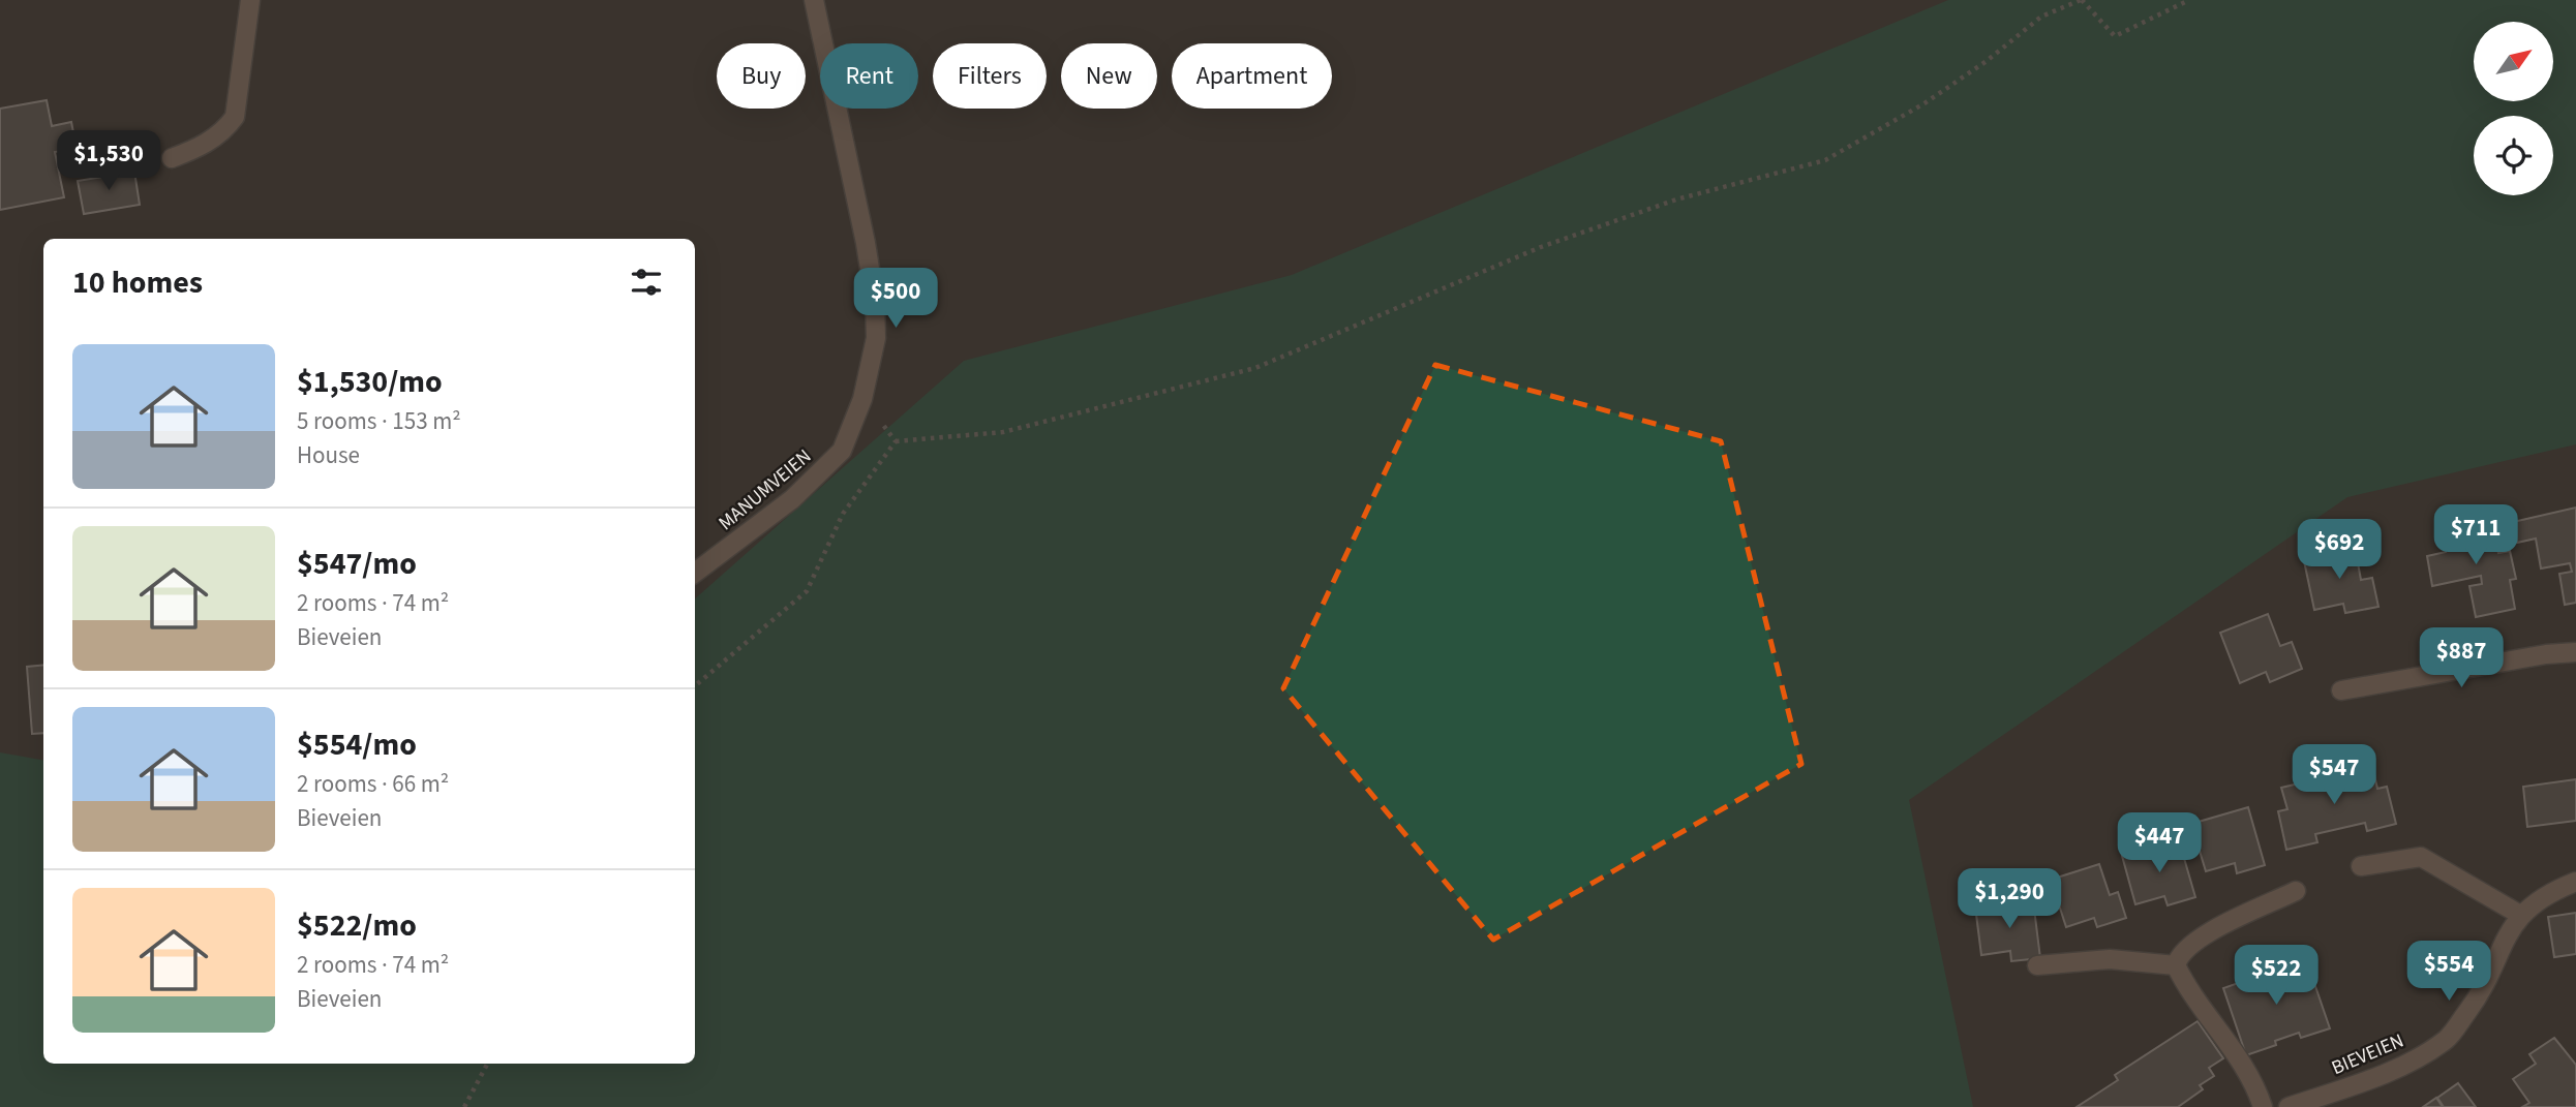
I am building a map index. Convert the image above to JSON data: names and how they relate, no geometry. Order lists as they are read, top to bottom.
{
  "streets": {
    "street": ["MANUMVEIEN", "BIEVEIEN"]
  },
  "north": "top right",
  "page": {
    "chip": [
      "Buy",
      "Rent",
      "Filters",
      "New",
      "Apartment"
    ],
    "price": [
      "$1,530",
      "$500",
      "$711",
      "$692",
      "$887",
      "$547",
      "$447",
      "$1,290",
      "$554",
      "$522"
    ],
    "heading": "10 homes",
    "list": [
      {
        "name": "$1,530/mo",
        "note": "5 rooms · 153 m² · House"
      },
      {
        "name": "$547/mo",
        "note": "2 rooms · 74 m² · Bieveien"
      },
      {
        "name": "$554/mo",
        "note": "2 rooms · 66 m² · Bieveien"
      },
      {
        "name": "$522/mo",
        "note": "2 rooms · 74 m² · Bieveien"
      }
    ]
  }
}
